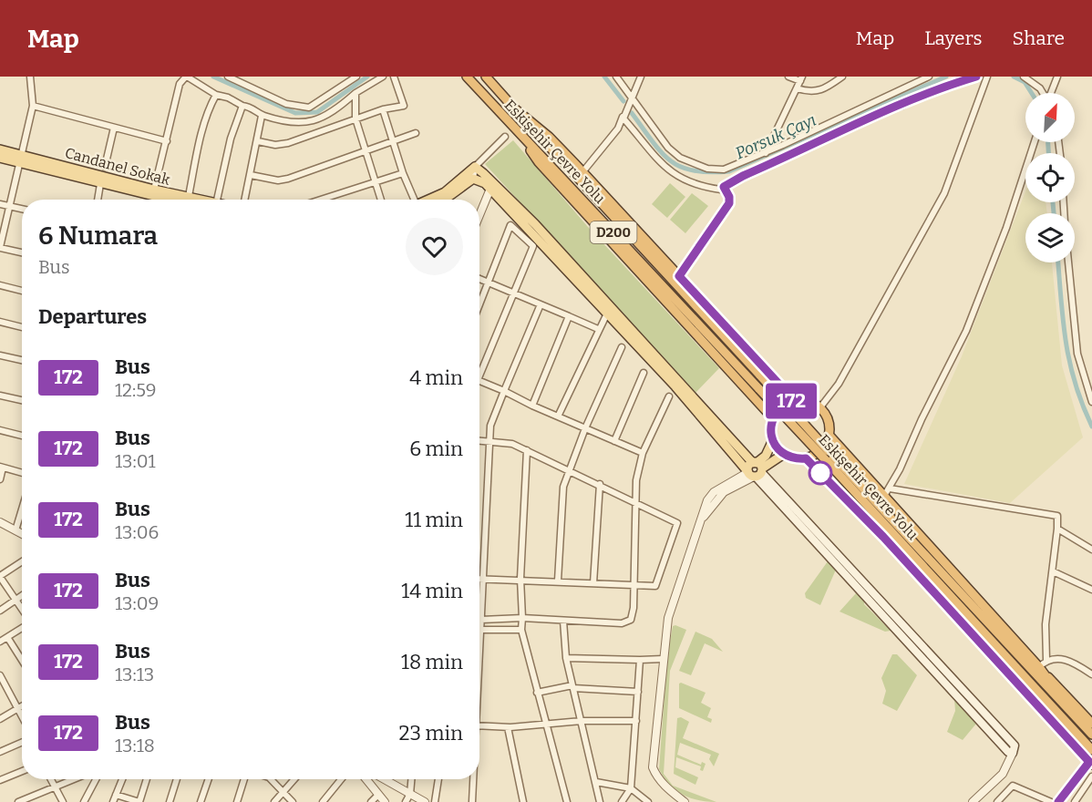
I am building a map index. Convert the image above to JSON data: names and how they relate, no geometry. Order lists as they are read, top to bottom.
{
  "streets": {
    "highway": ["Eskişehir Çevre Yolu", "D200"],
    "main road": ["Candanel Sokak"]
  },
  "water": ["Porsuk Çayı"],
  "lines": ["bus line 172"],
  "north": "top right",
  "page": {
    "header": "Map",
    "nav": ["Map", "Layers", "Share"],
    "on_map": "172",
    "heading": [
      ["6 Numara", "Bus"],
      "Departures"
    ],
    "list": [
      {
        "mark": "172",
        "name": "Bus",
        "note": "12:59",
        "value": "4 min"
      },
      {
        "mark": "172",
        "name": "Bus",
        "note": "13:01",
        "value": "6 min"
      },
      {
        "mark": "172",
        "name": "Bus",
        "note": "13:06",
        "value": "11 min"
      },
      {
        "mark": "172",
        "name": "Bus",
        "note": "13:09",
        "value": "14 min"
      },
      {
        "mark": "172",
        "name": "Bus",
        "note": "13:13",
        "value": "18 min"
      },
      {
        "mark": "172",
        "name": "Bus",
        "note": "13:18",
        "value": "23 min"
      }
    ]
  }
}
